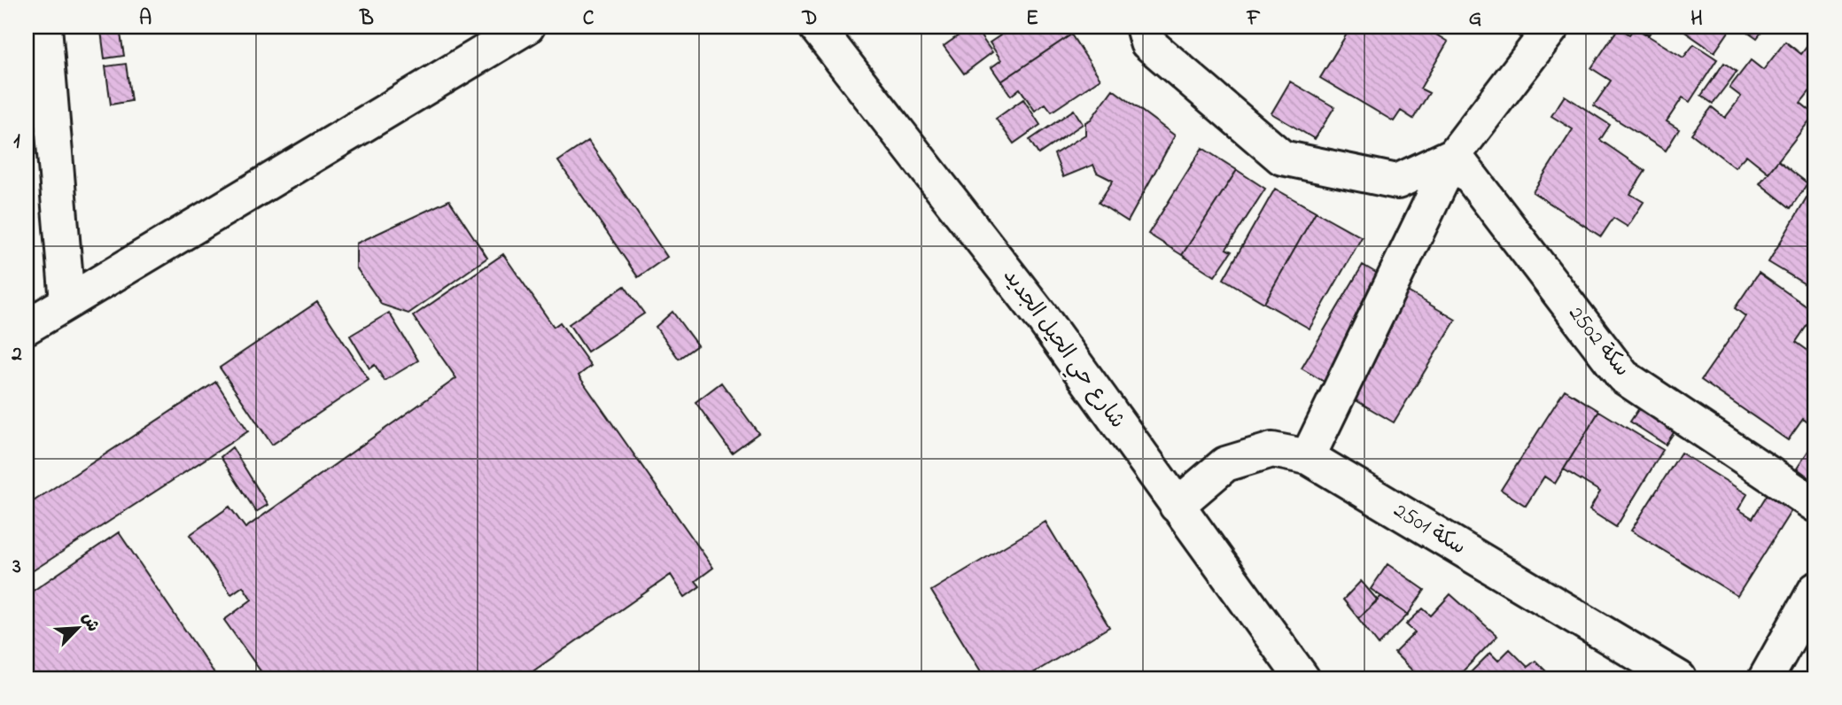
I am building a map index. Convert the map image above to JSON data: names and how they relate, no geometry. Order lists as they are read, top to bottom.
{
  "streets": {
    "street": ["سكة 2502", "شارع حي الحيل الجديد", "سكة 2501"]
  },
  "crossings": [
    ["شارع حي الحيل الجديد", "سكة 2501"]
  ],
  "north": "top right",
  "grid": {
    "columns": [
      "A",
      "B",
      "C",
      "D",
      "E",
      "F",
      "G",
      "H"
    ],
    "rows": ["1", "2", "3"]
  }
}
